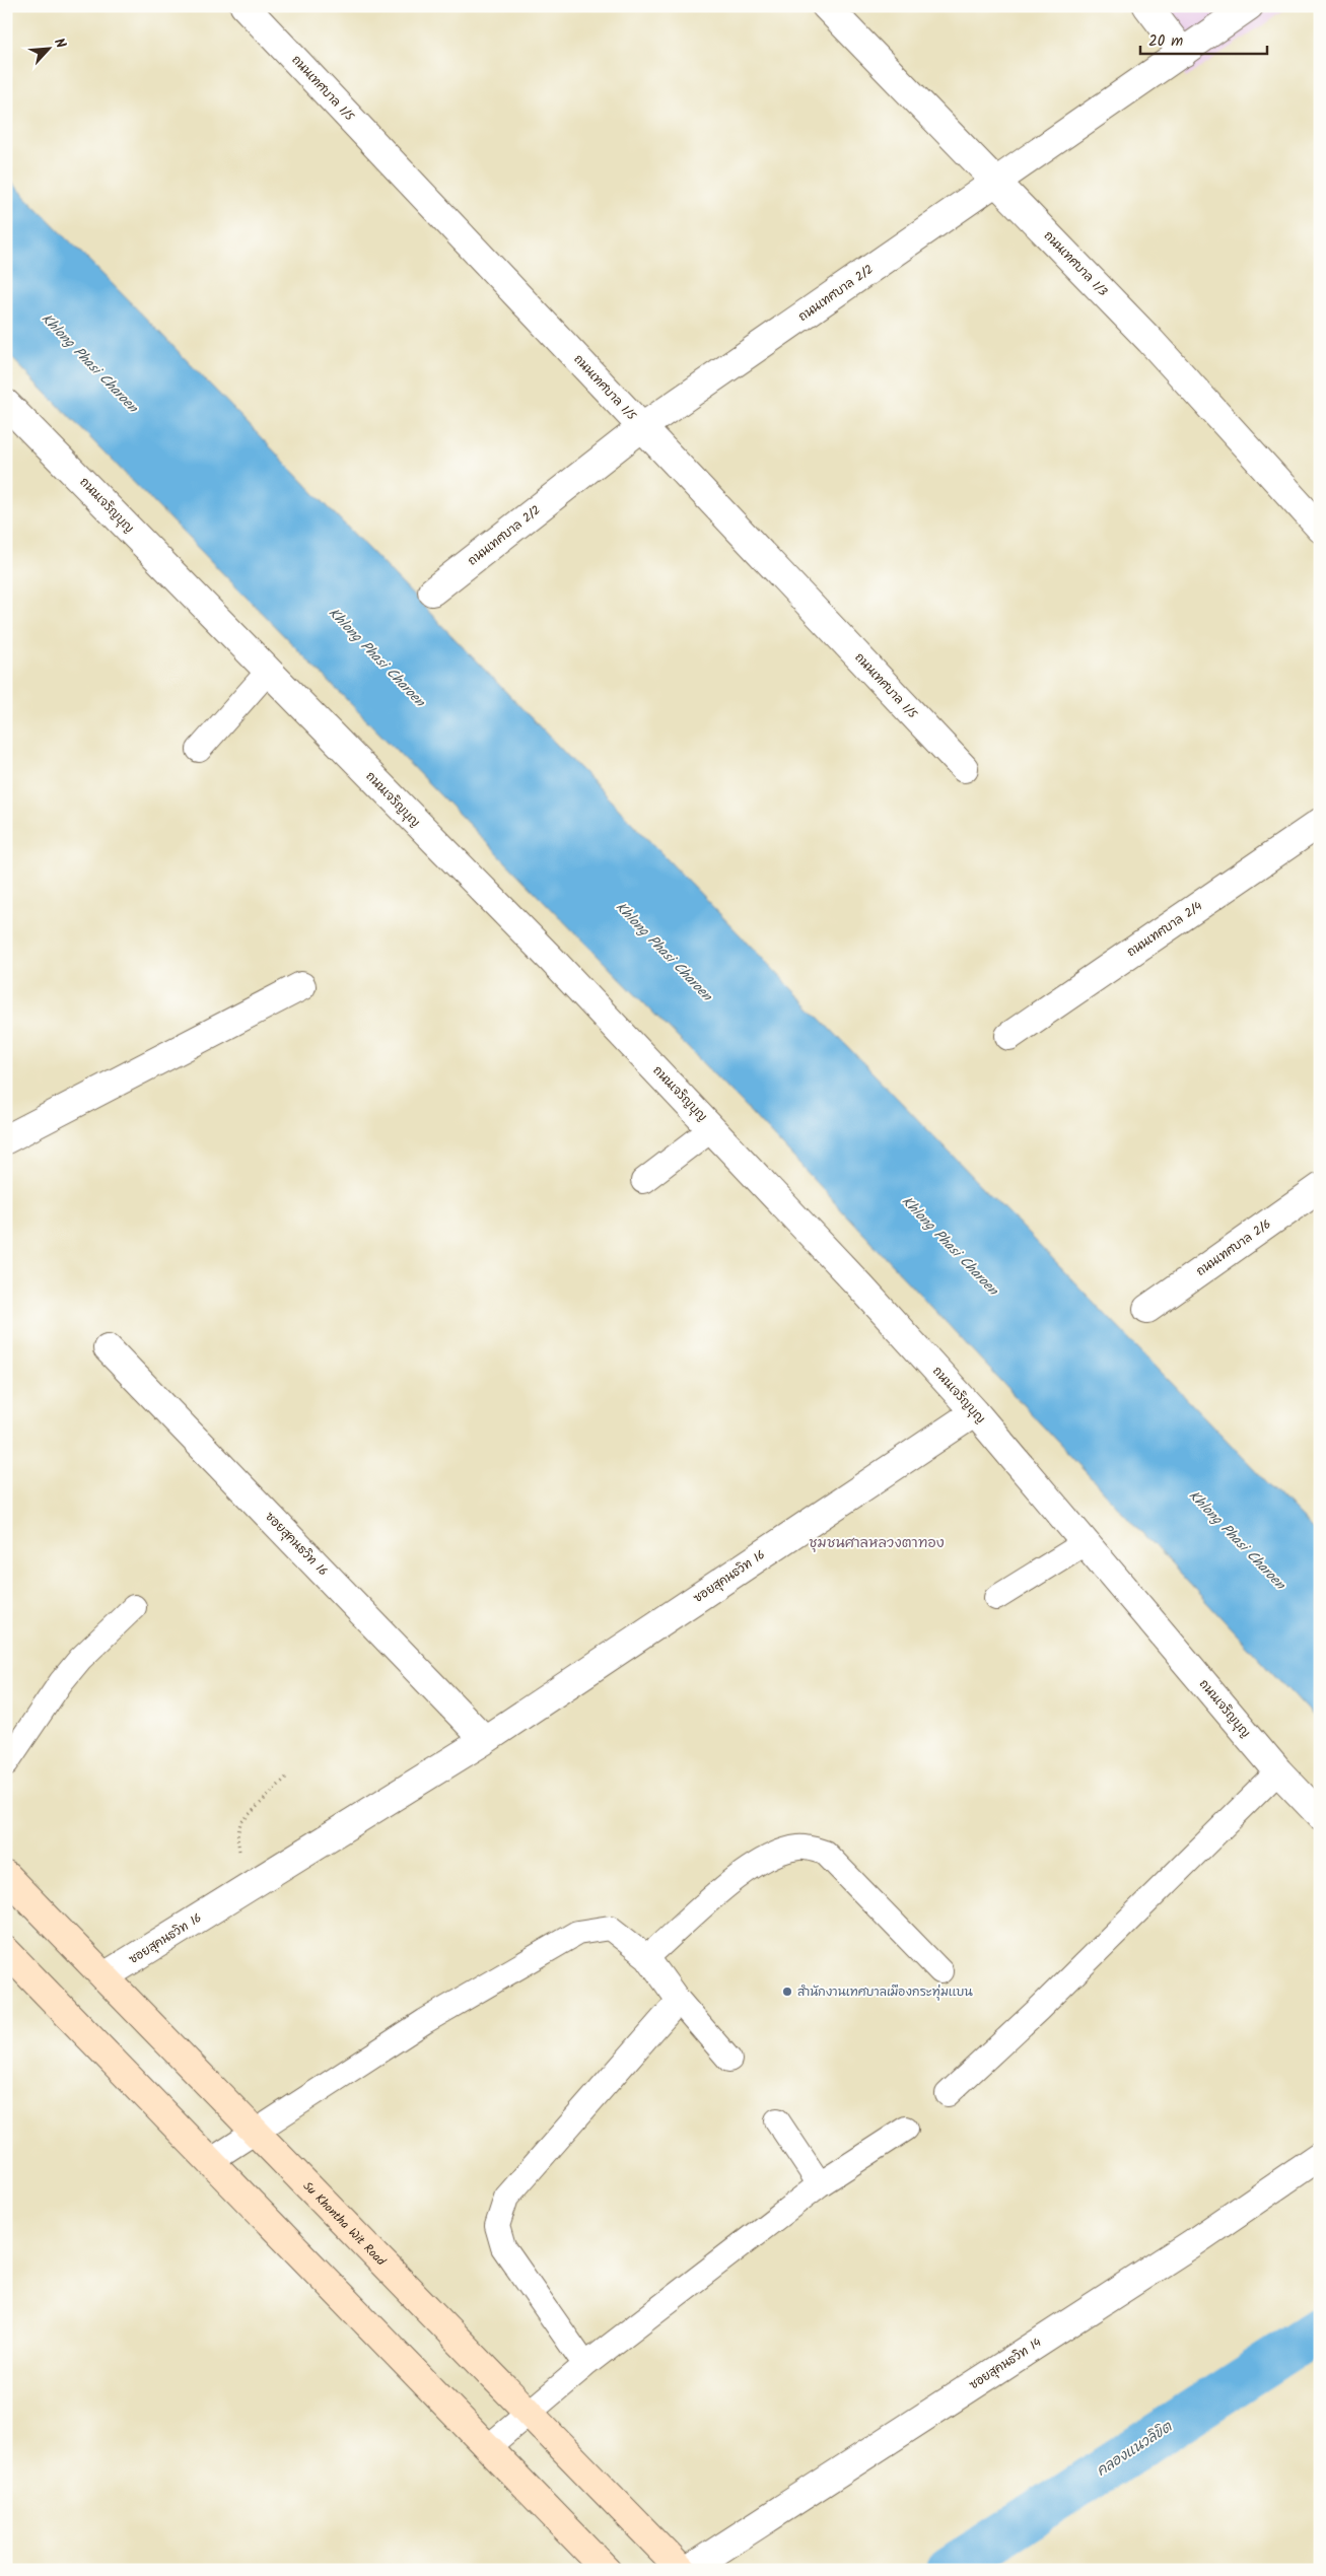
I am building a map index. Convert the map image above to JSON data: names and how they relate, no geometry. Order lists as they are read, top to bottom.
{
  "streets": {
    "main road": ["Su Khontha Wit Road"],
    "street": [
      "ถนนเทศบาล 1/5",
      "ถนนเทศบาล 1/3",
      "ถนนเทศบาล 2/2",
      "ถนนเจริญบุญ",
      "ถนนเทศบาล 2/4",
      "ถนนเทศบาล 2/6",
      "ซอยสุคนธวิท 16",
      "ซอยสุคนธวิท 14"
    ]
  },
  "crossings": [
    ["ถนนเทศบาล 1/5", "ถนนเทศบาล 2/2"],
    ["ถนนเทศบาล 1/3", "ถนนเทศบาล 2/2"],
    ["ถนนเจริญบุญ", "ซอยสุคนธวิท 16"],
    ["ซอยสุคนธวิท 16", "Su Khontha Wit Road"]
  ],
  "districts": ["ชุมชนศาลหลวงตาทอง"],
  "water": ["Khlong Phasi Charoen", "คลองแนวลิขิต"],
  "places": ["สำนักงานเทศบาลเมืองกระทุ่มแบน"],
  "scale_bar": "20 m",
  "north": "top right"
}
